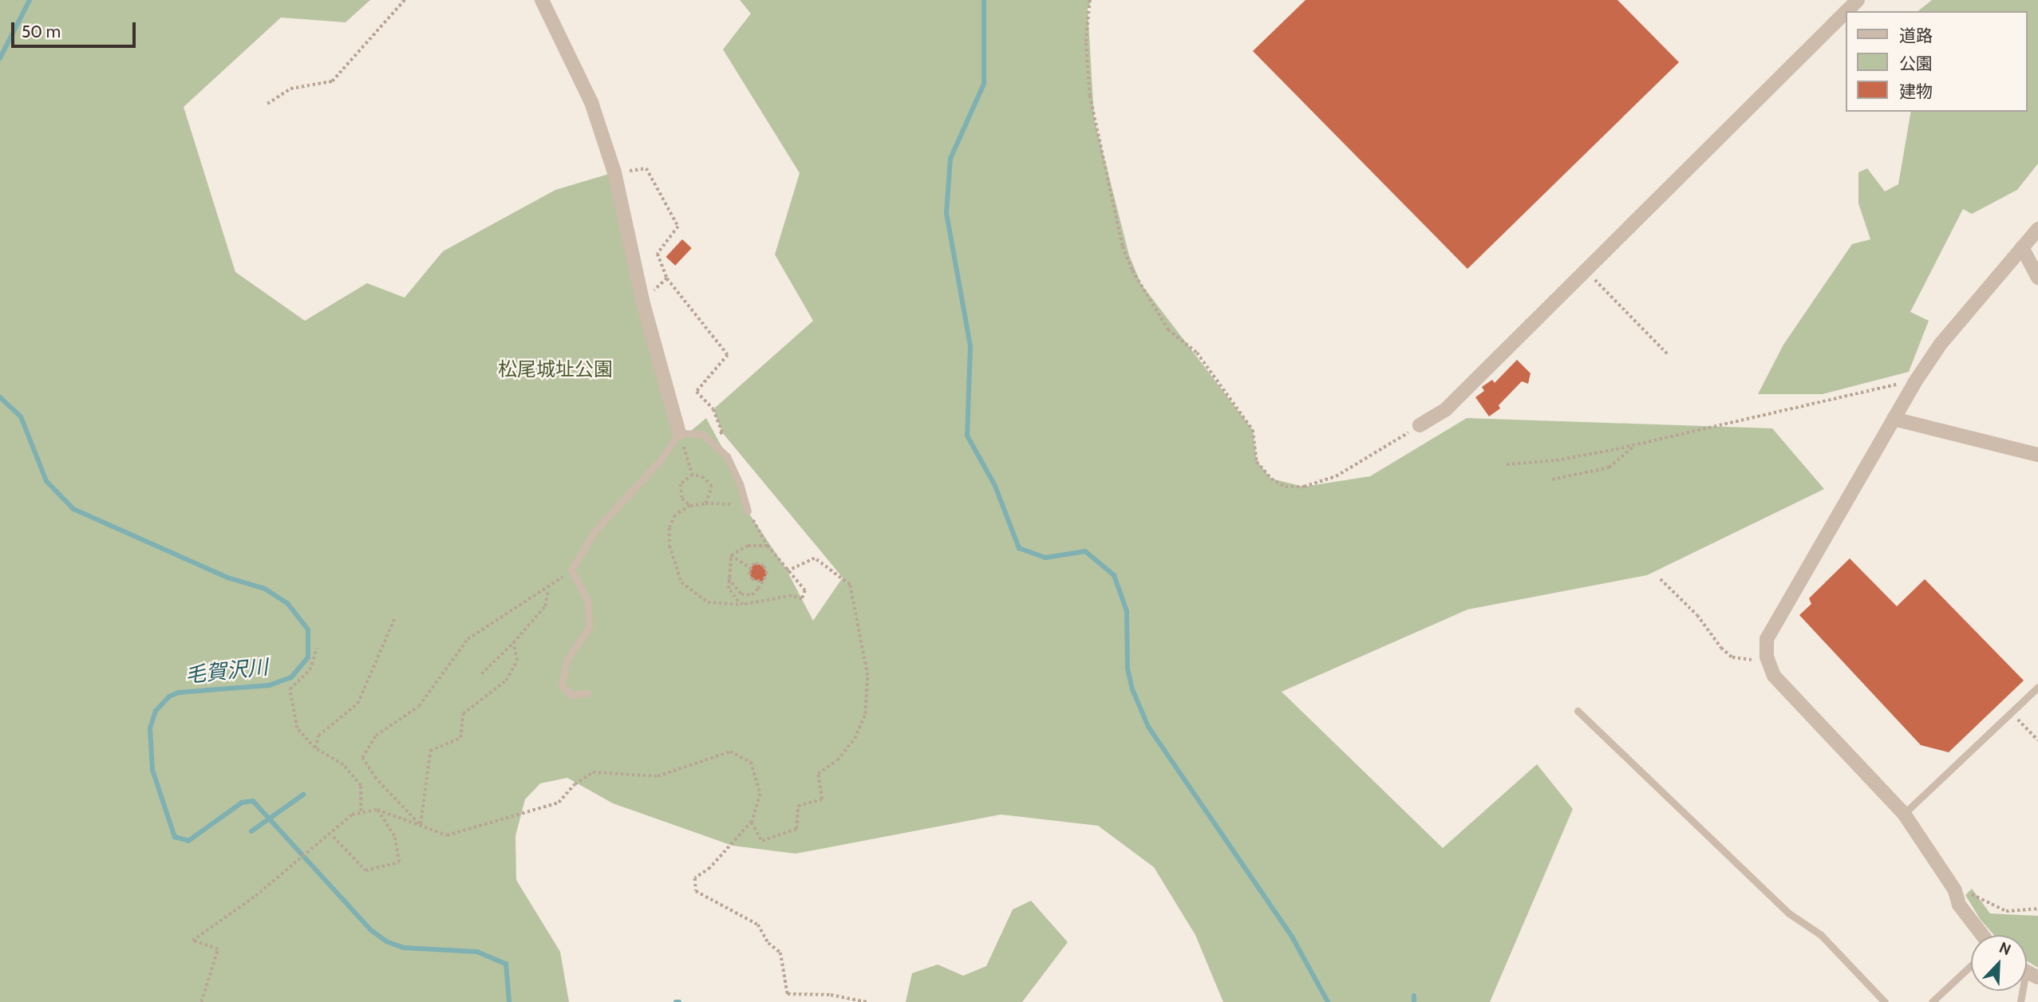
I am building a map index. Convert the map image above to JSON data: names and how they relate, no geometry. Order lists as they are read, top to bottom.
{
  "water": ["毛賀沢川"],
  "parks": ["松尾城址公園"],
  "legend": ["道路", "公園", "建物"],
  "scale_bar": "50 m",
  "north": "top right"
}
